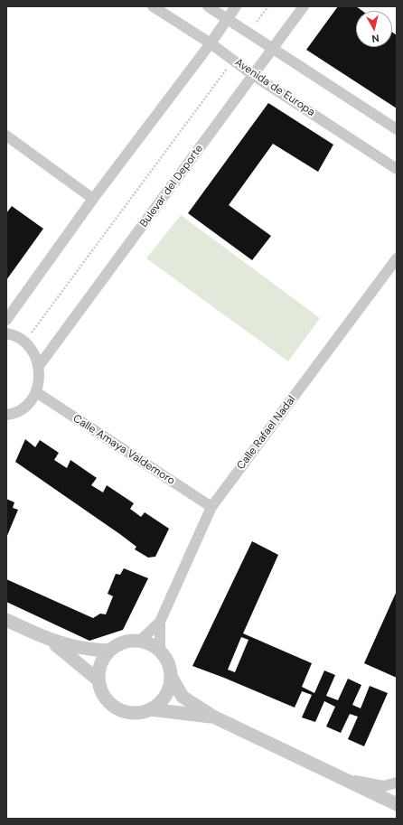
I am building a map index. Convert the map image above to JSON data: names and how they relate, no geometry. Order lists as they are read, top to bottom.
{
  "streets": {
    "street": [
      "Avenida de Europa",
      "Bulevar del Deporte",
      "Calle Rafael Nadal",
      "Calle Amaya Valdemoro"
    ]
  },
  "crossings": [
    ["Avenida de Europa", "Bulevar del Deporte"],
    ["Calle Rafael Nadal", "Calle Amaya Valdemoro"]
  ],
  "north": "bottom"
}
